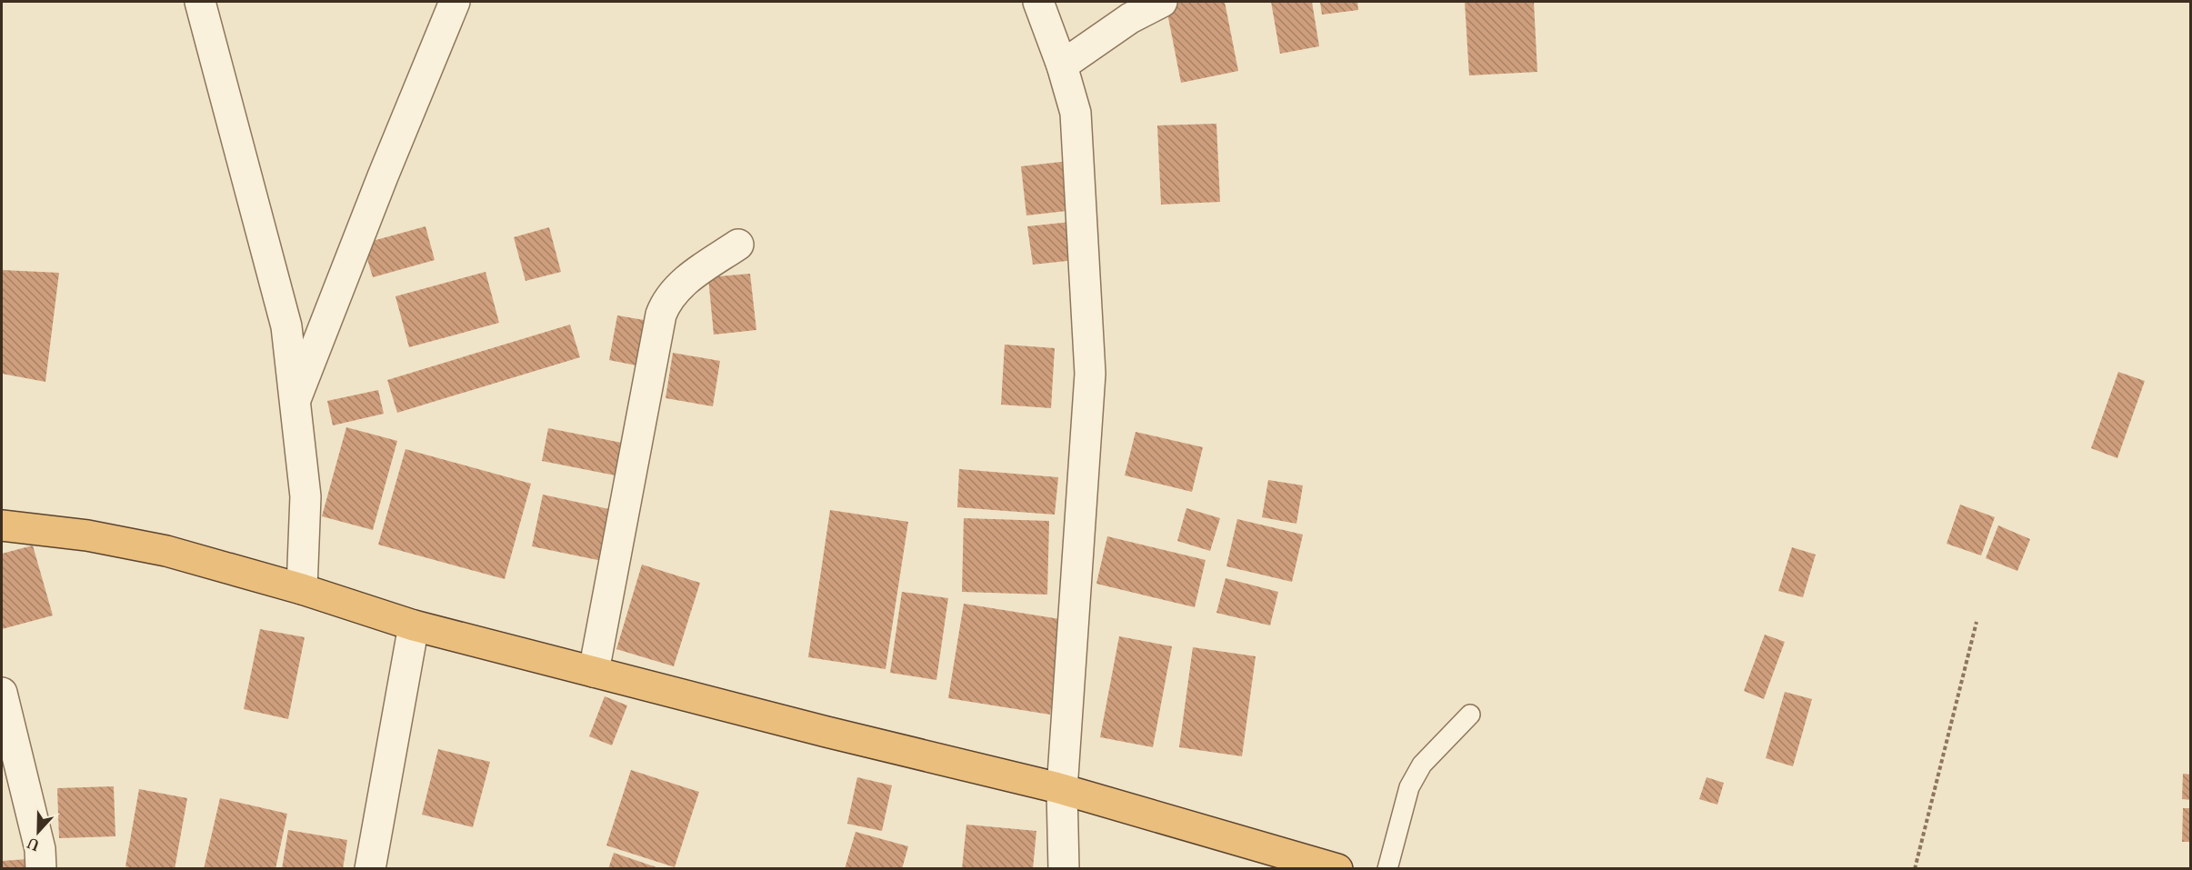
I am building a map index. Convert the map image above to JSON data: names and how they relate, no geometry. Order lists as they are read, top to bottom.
{
  "north": "bottom"
}
